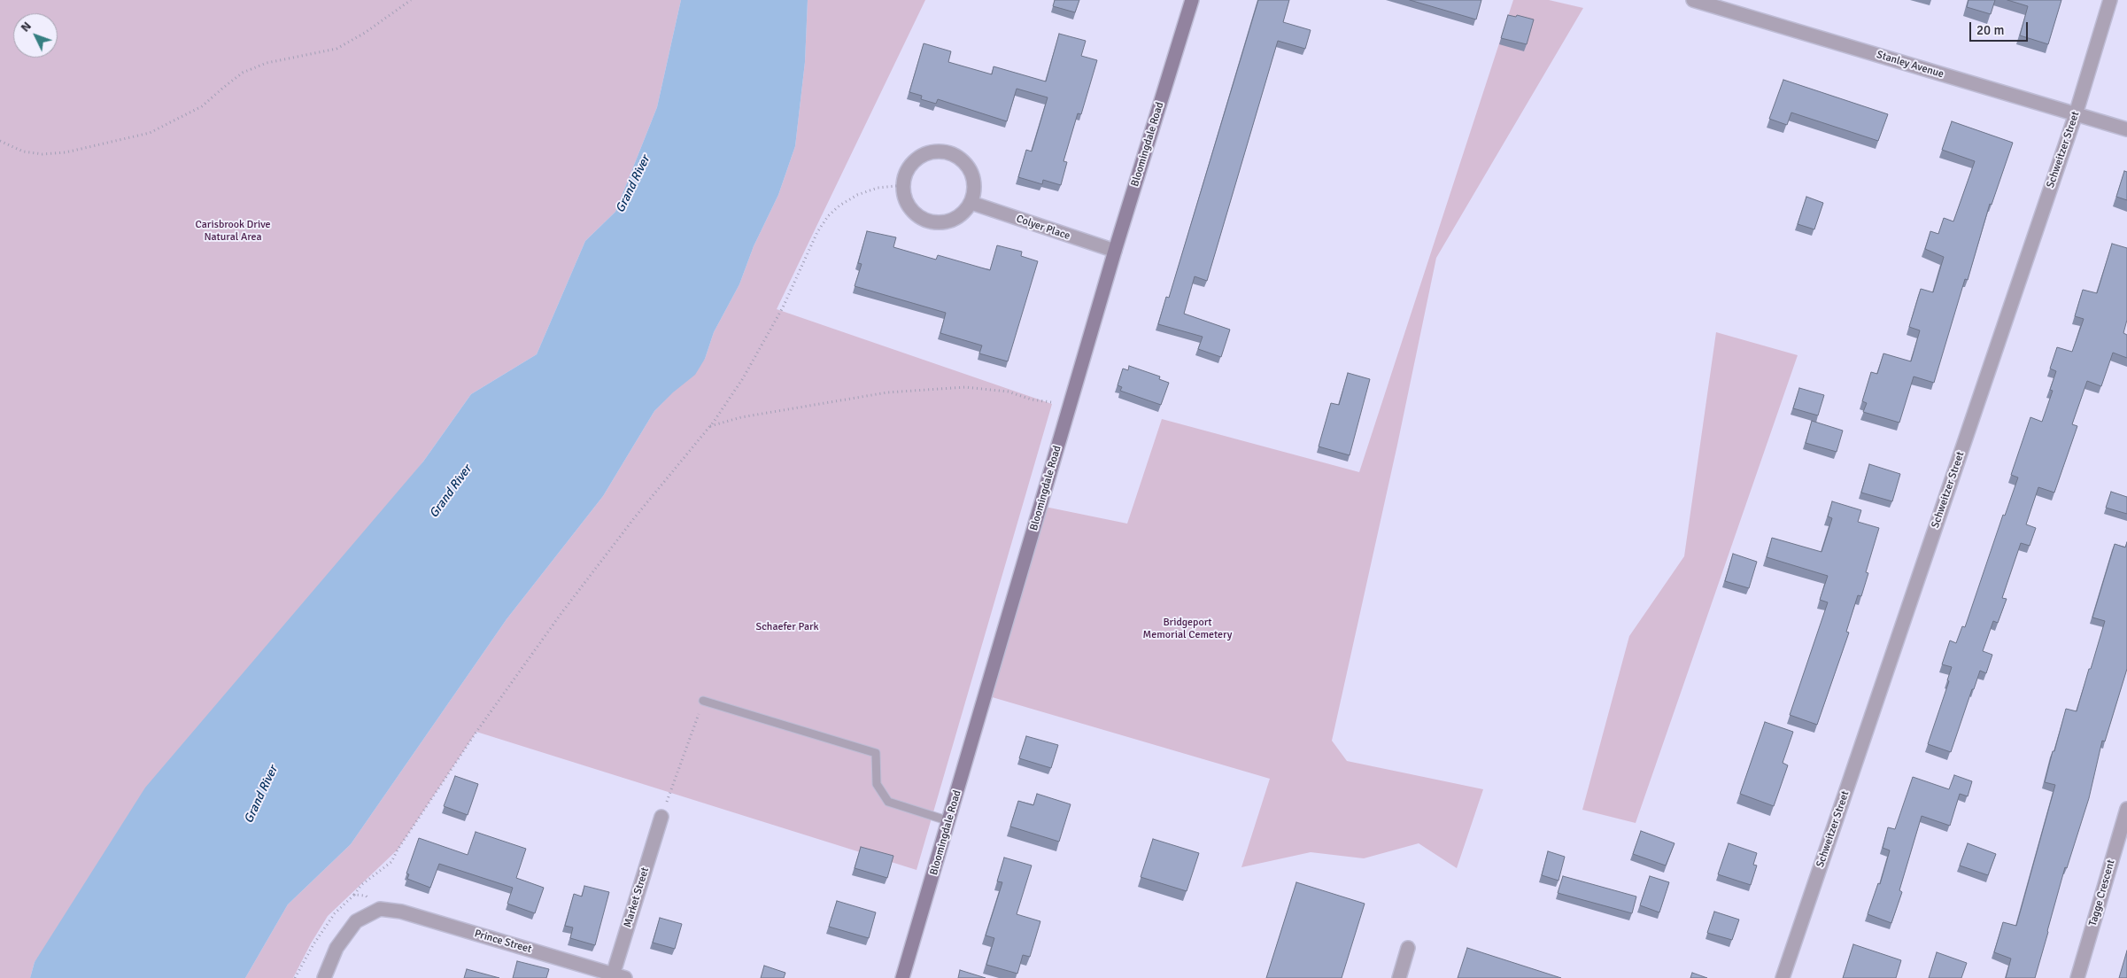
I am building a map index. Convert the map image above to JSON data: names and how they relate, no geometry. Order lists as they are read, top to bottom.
{
  "streets": {
    "main road": ["Bloomingdale Road"],
    "street": [
      "Stanley Avenue",
      "Schweitzer Street",
      "Colyer Place",
      "Tagge Crescent",
      "Market Street",
      "Prince Street"
    ]
  },
  "crossings": [
    ["Stanley Avenue", "Schweitzer Street"],
    ["Bloomingdale Road", "Colyer Place"],
    ["Market Street", "Prince Street"]
  ],
  "water": ["Grand River"],
  "parks": ["Carisbrook Drive Natural Area", "Bridgeport Memorial Cemetery", "Schaefer Park"],
  "scale_bar": "20 m",
  "north": "top left"
}
